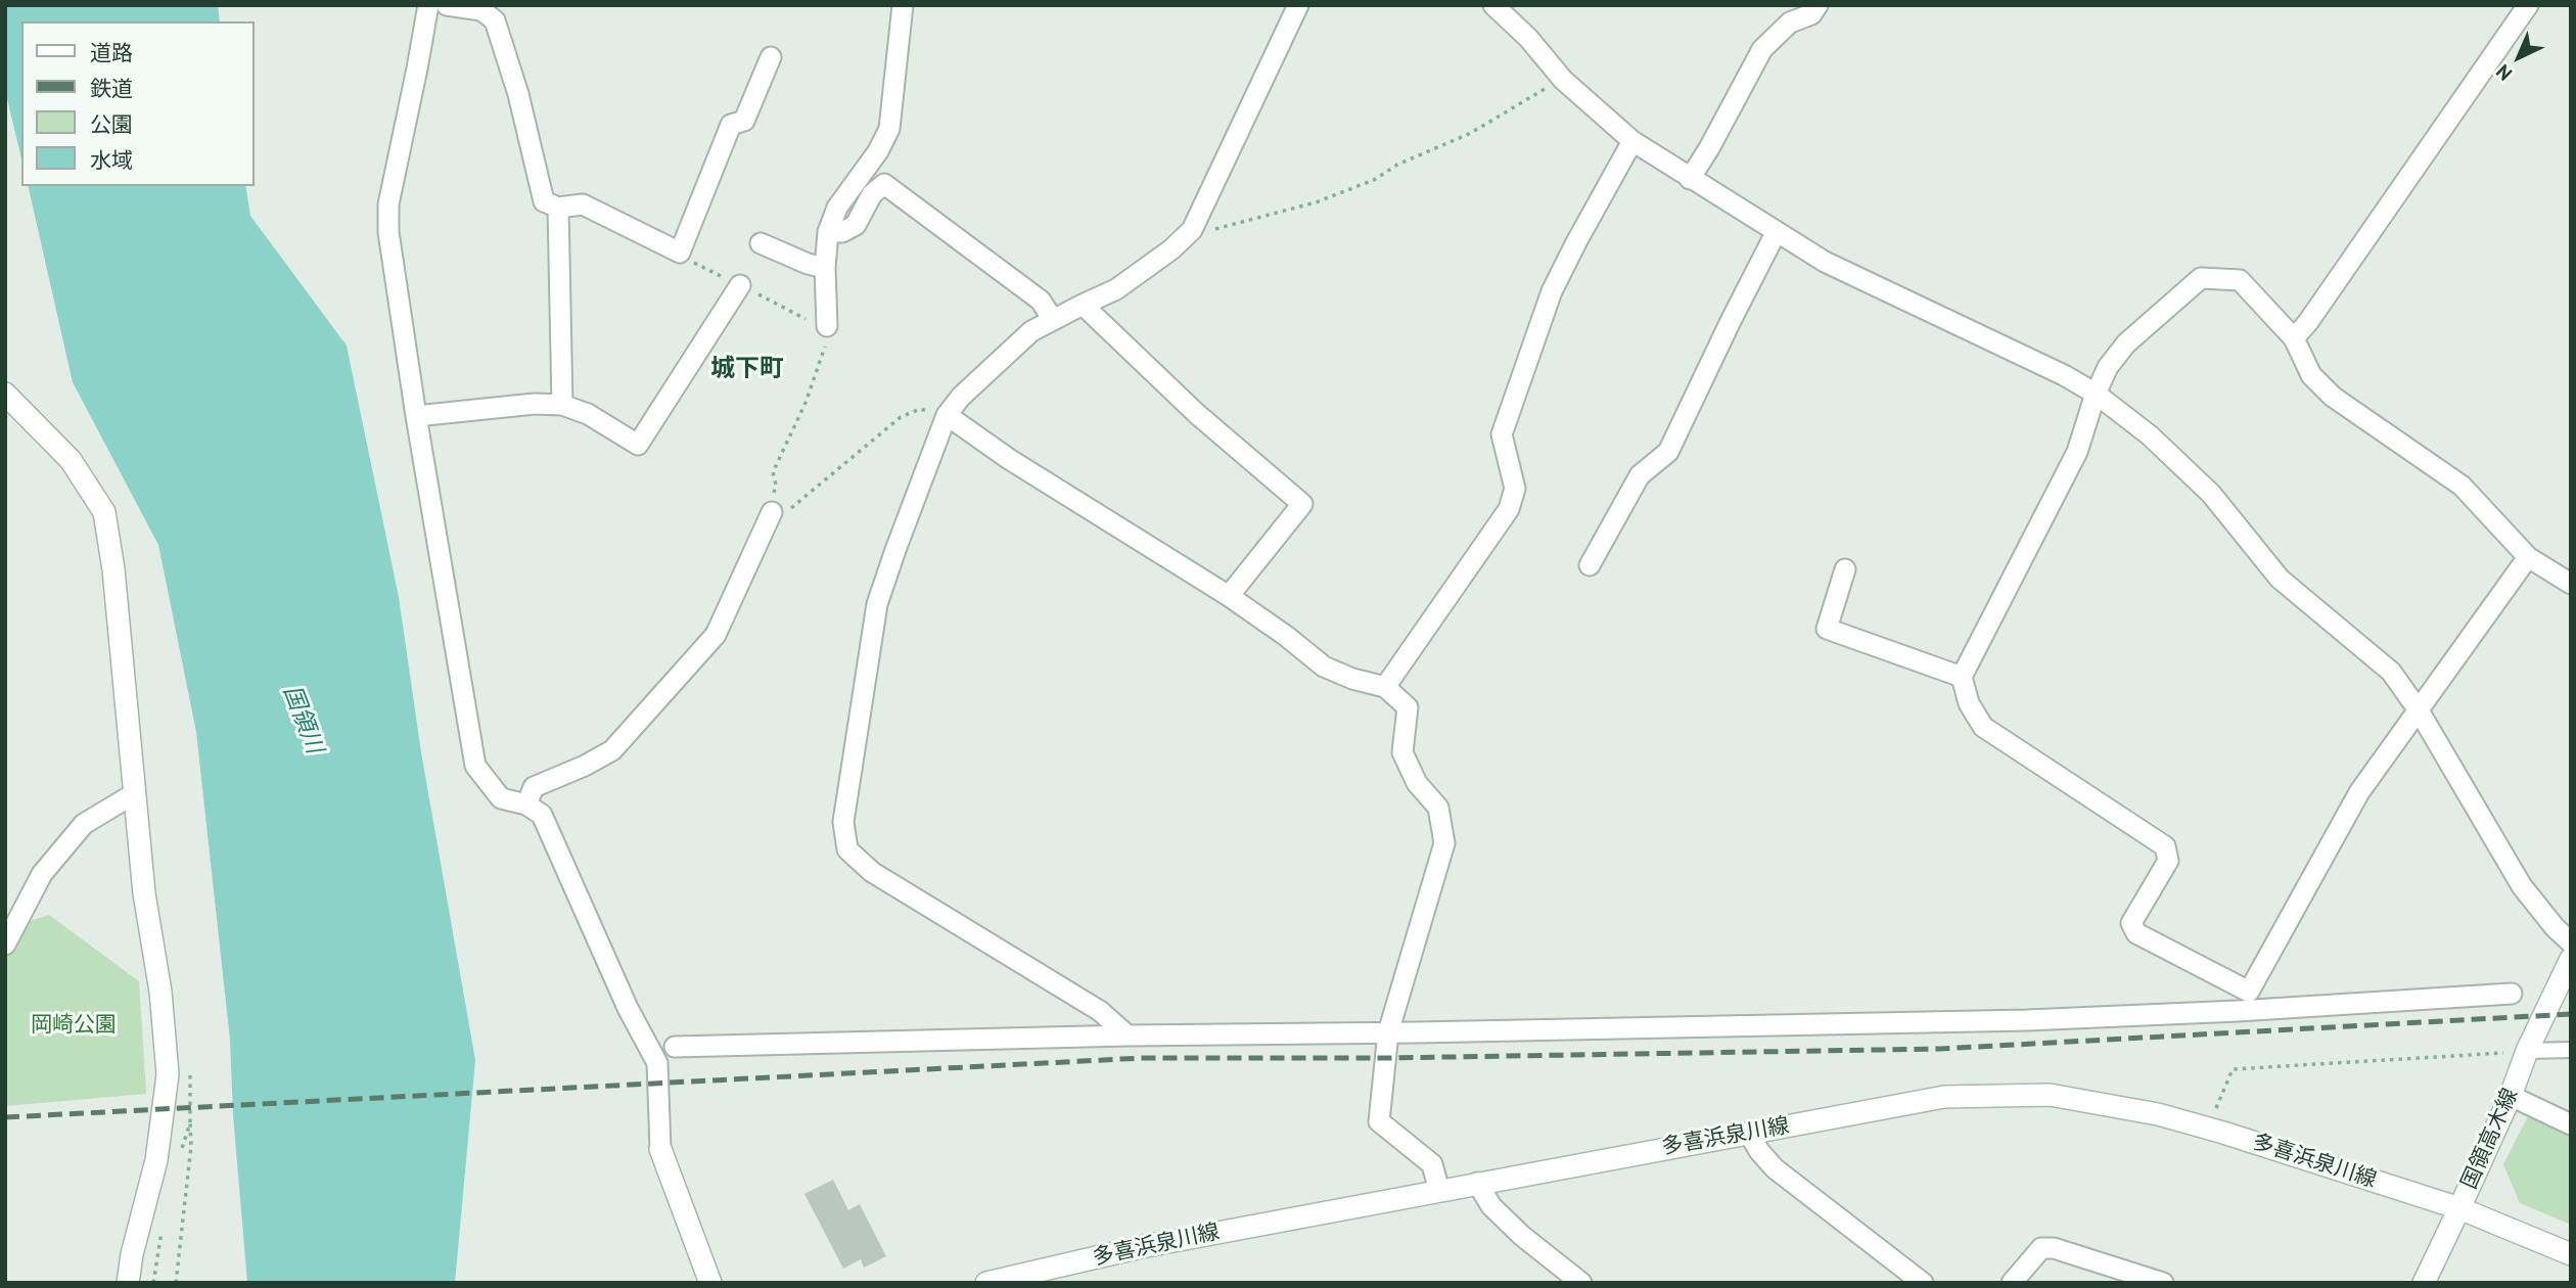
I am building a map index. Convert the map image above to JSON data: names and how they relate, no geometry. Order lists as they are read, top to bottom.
{
  "streets": {
    "main road": ["多喜浜泉川線", "国領高木線"]
  },
  "crossings": [
    ["多喜浜泉川線", "国領高木線"]
  ],
  "districts": ["城下町"],
  "water": ["国領川"],
  "parks": ["岡崎公園"],
  "legend": [
    "道路",
    "鉄道",
    "公園",
    "水域"
  ],
  "north": "bottom left"
}
